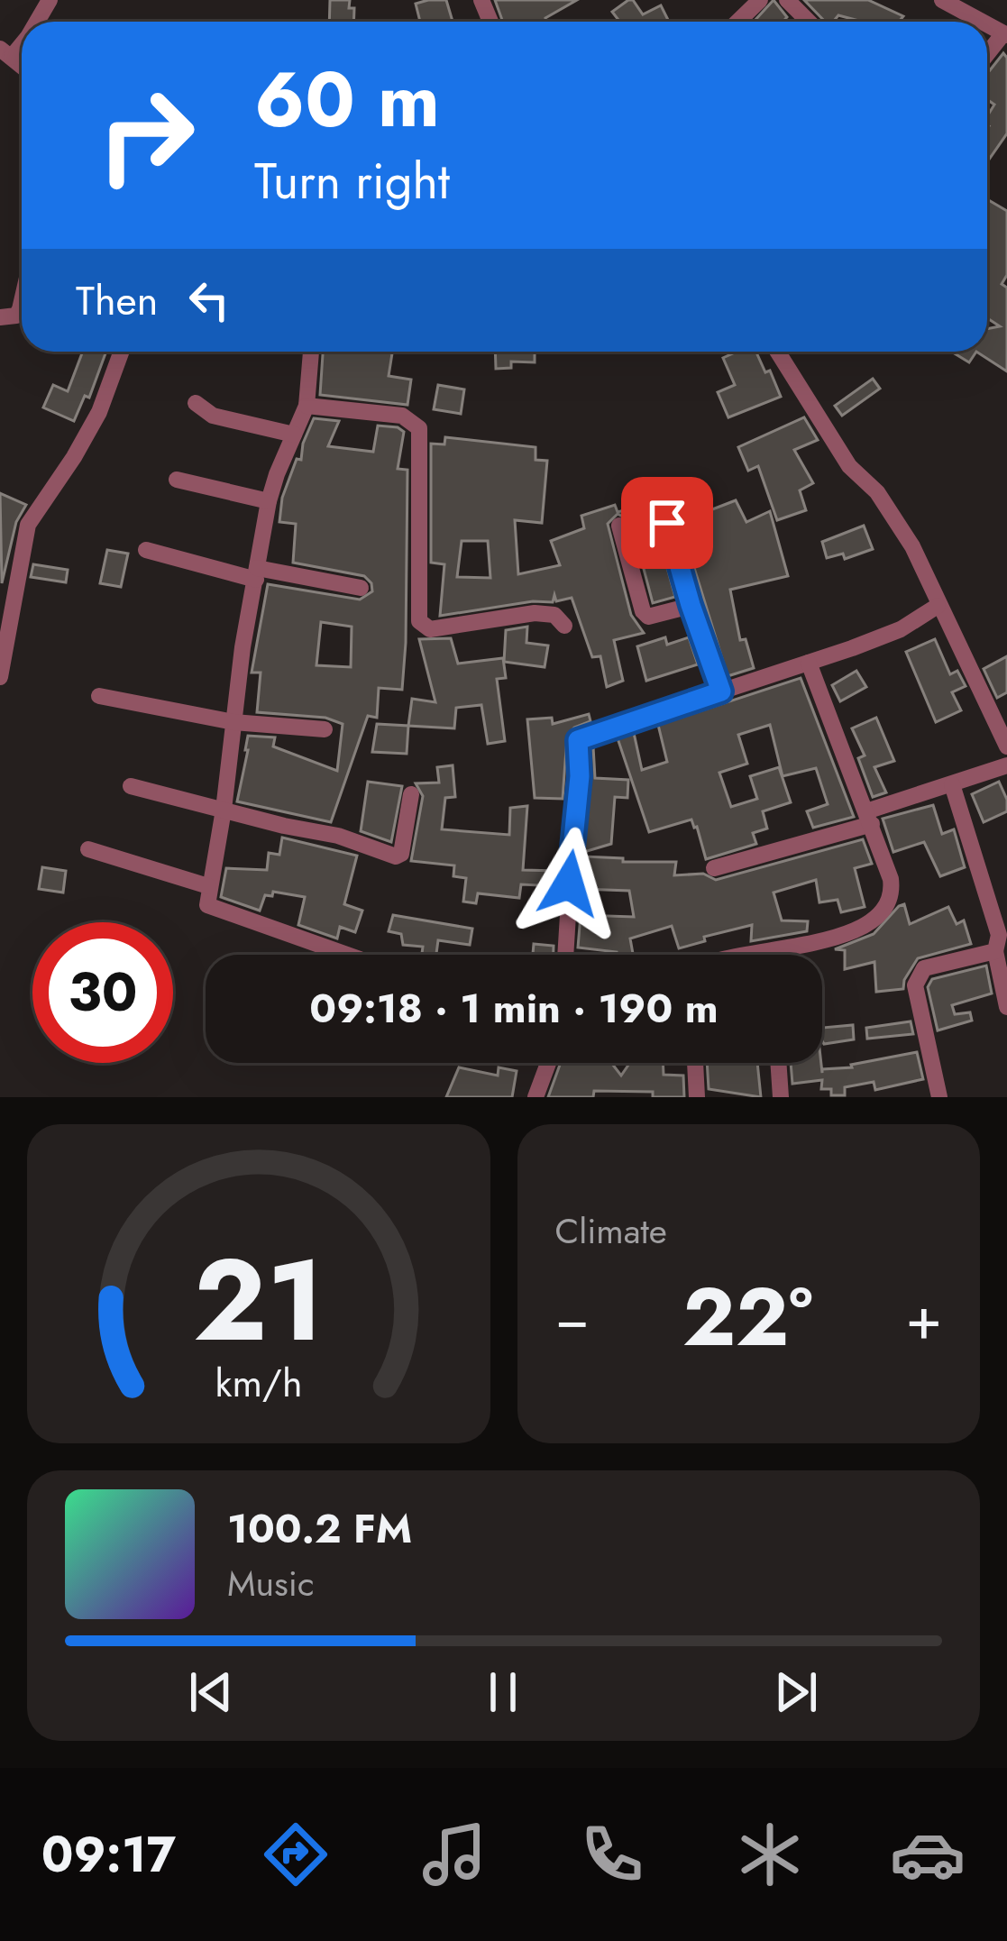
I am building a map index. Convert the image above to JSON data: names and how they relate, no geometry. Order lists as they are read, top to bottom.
{
  "page": {
    "turn": ["60 m", "Turn right"],
    "then": "Then",
    "limit": "30",
    "trip": "09:18 · 1 min · 190 m",
    "tile": "Climate",
    "heat": ["−", "22°", "+"],
    "song": ["100.2 FM", "Music"],
    "tabs": "09:17",
    "gauge": ["21", "km/h"]
  }
}
